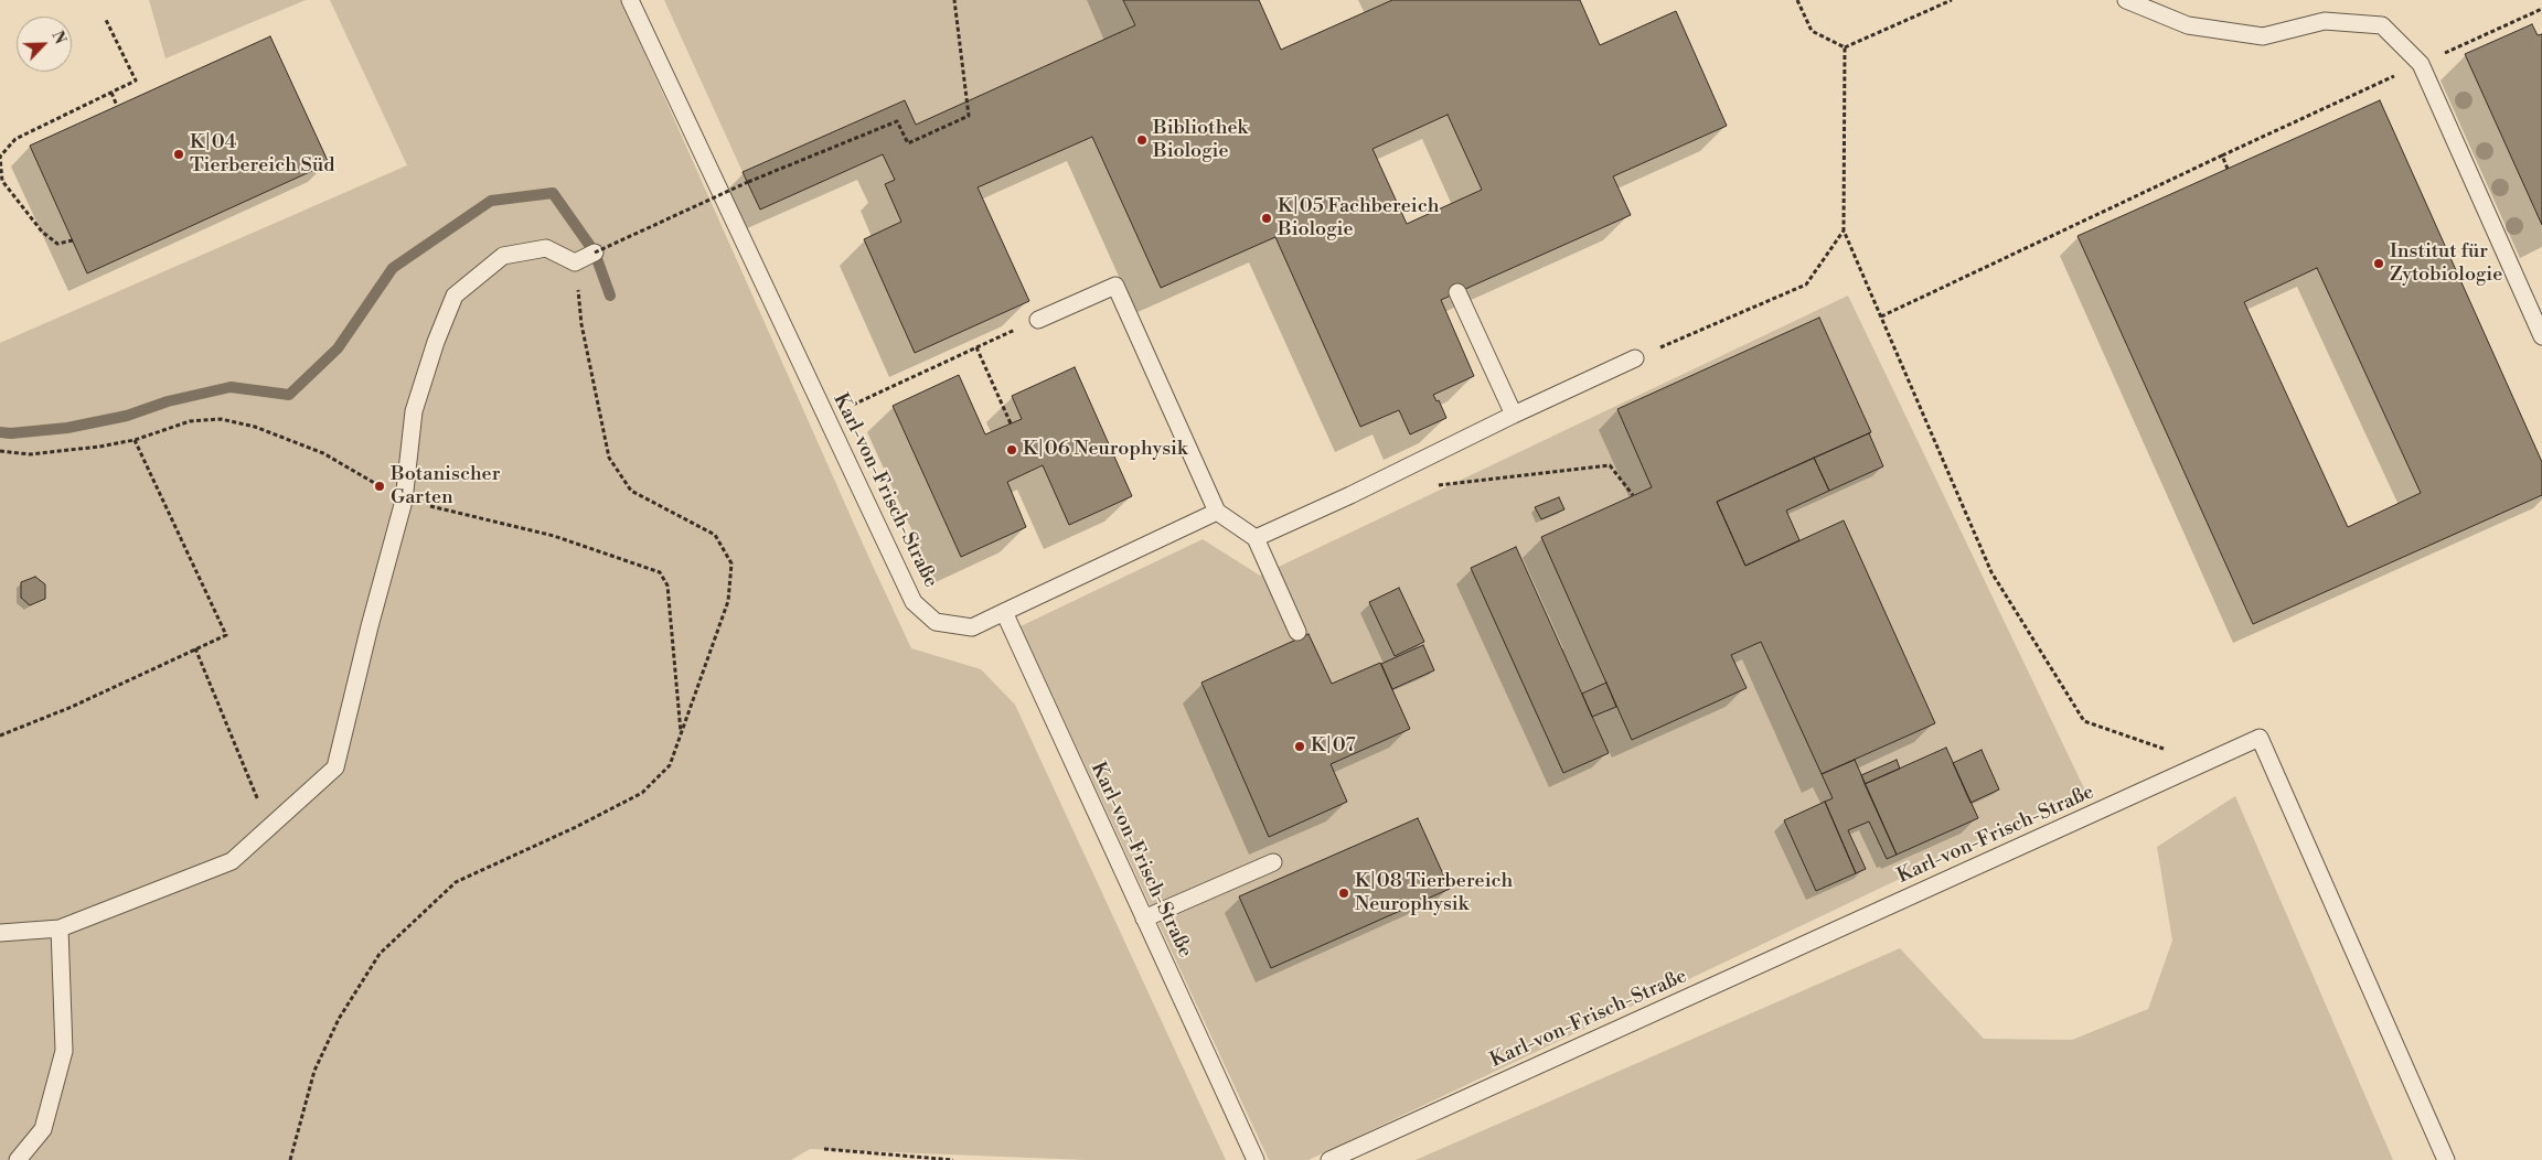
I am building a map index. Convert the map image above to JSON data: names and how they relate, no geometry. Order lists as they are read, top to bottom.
{
  "streets": {
    "lane": ["Karl-von-Frisch-Straße"]
  },
  "places": [
    "Bibliothek Biologie",
    "K|04 Tierbereich Süd",
    "K|05 Fachbereich Biologie",
    "Institut für Zytobiologie",
    "K|06 Neurophysik",
    "Botanischer Garten",
    "K|07",
    "K|08 Tierbereich Neurophysik"
  ],
  "north": "top right"
}
